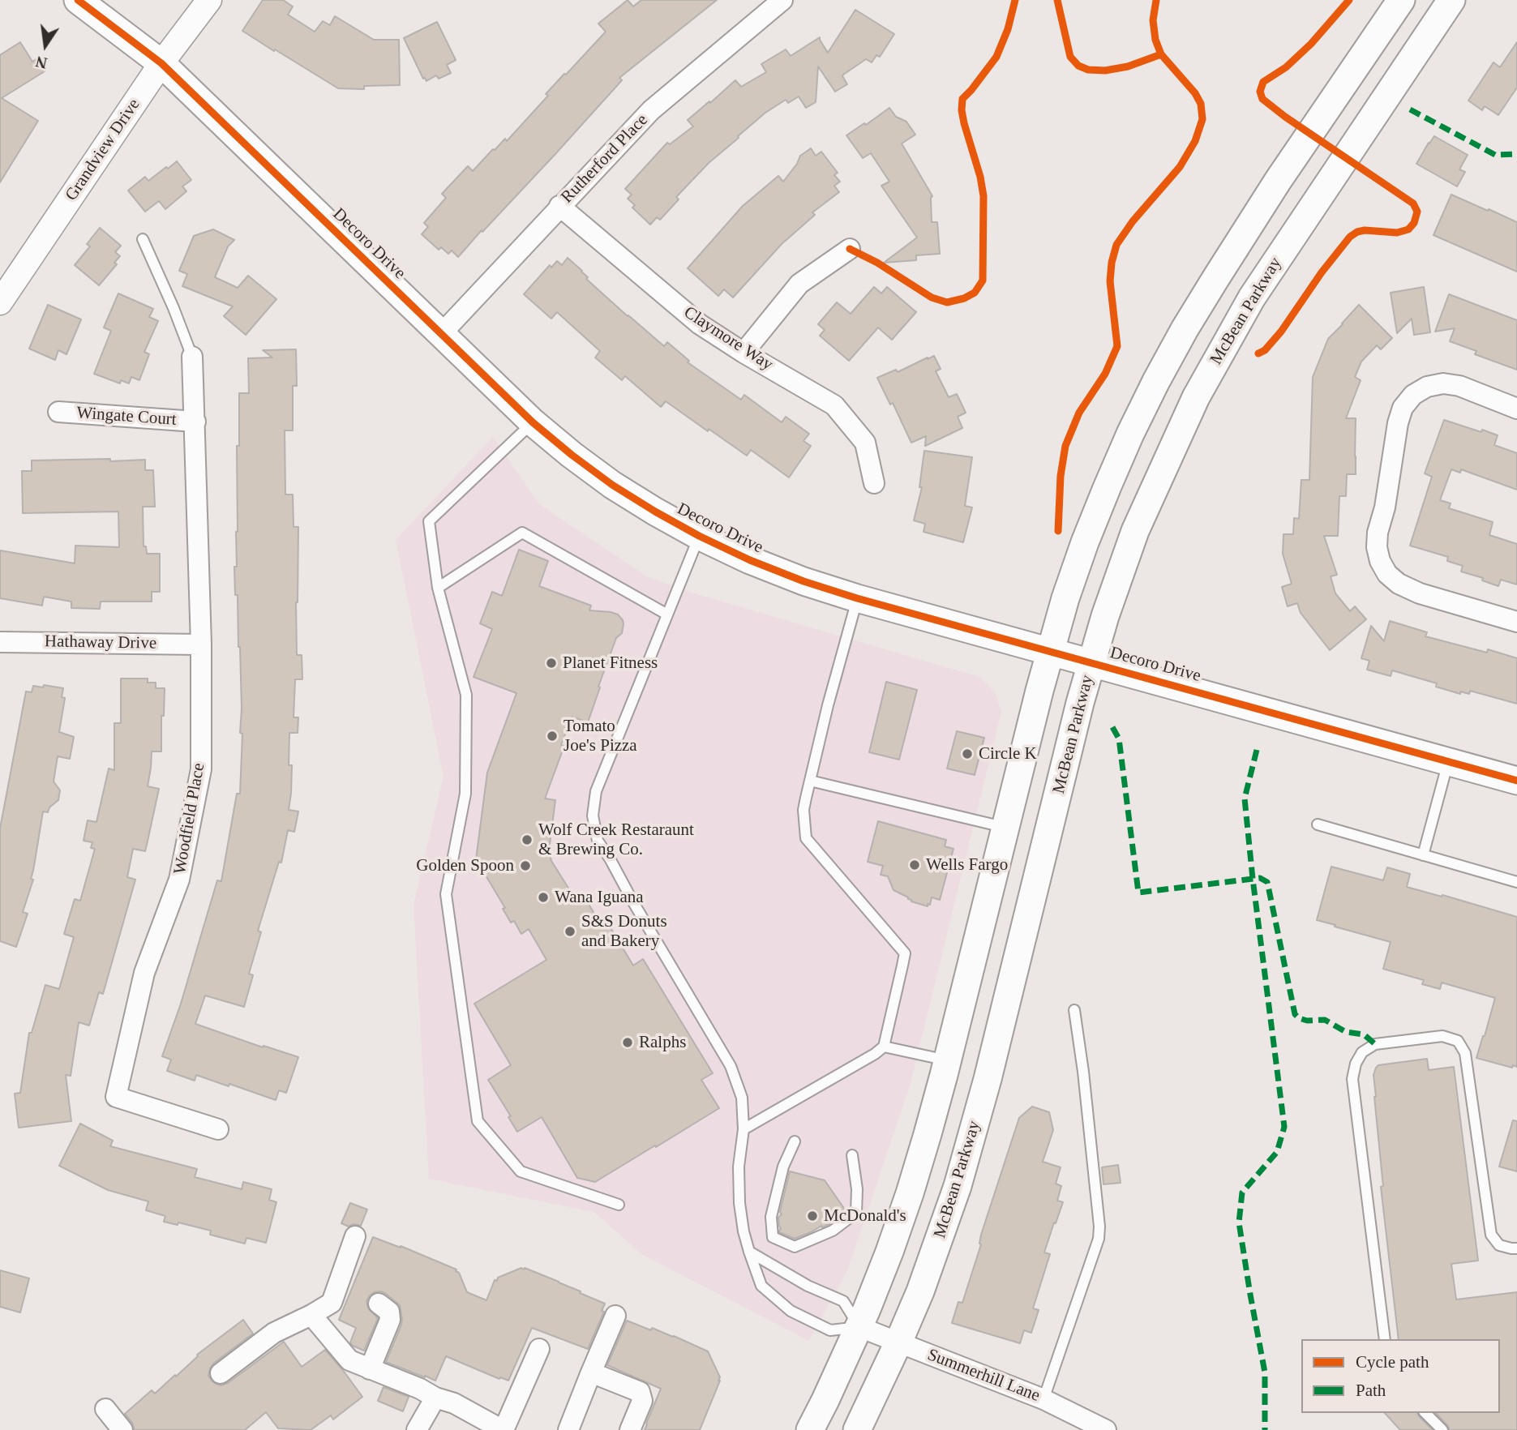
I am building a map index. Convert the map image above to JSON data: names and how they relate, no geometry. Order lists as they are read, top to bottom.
{
  "streets": {
    "main road": ["Decoro Drive", "McBean Parkway"],
    "street": [
      "Grandview Drive",
      "Rutherford Place",
      "Claymore Way",
      "Wingate Court",
      "Hathaway Drive",
      "Woodfield Place",
      "Summerhill Lane"
    ]
  },
  "crossings": [
    ["Grandview Drive", "Decoro Drive"],
    ["Rutherford Place", "Decoro Drive"],
    ["Rutherford Place", "Claymore Way"],
    ["Decoro Drive", "McBean Parkway"],
    ["McBean Parkway", "Summerhill Lane"],
    ["Wingate Court", "Woodfield Place"],
    ["Hathaway Drive", "Woodfield Place"]
  ],
  "places": [
    "Planet Fitness",
    "Tomato Joe's Pizza",
    "Circle K",
    "Wolf Creek Restaraunt & Brewing Co.",
    "Wells Fargo",
    "Golden Spoon",
    "Wana Iguana",
    "S&S Donuts and Bakery",
    "Ralphs",
    "McDonald's"
  ],
  "legend": ["Cycle path", "Path"],
  "north": "bottom"
}
